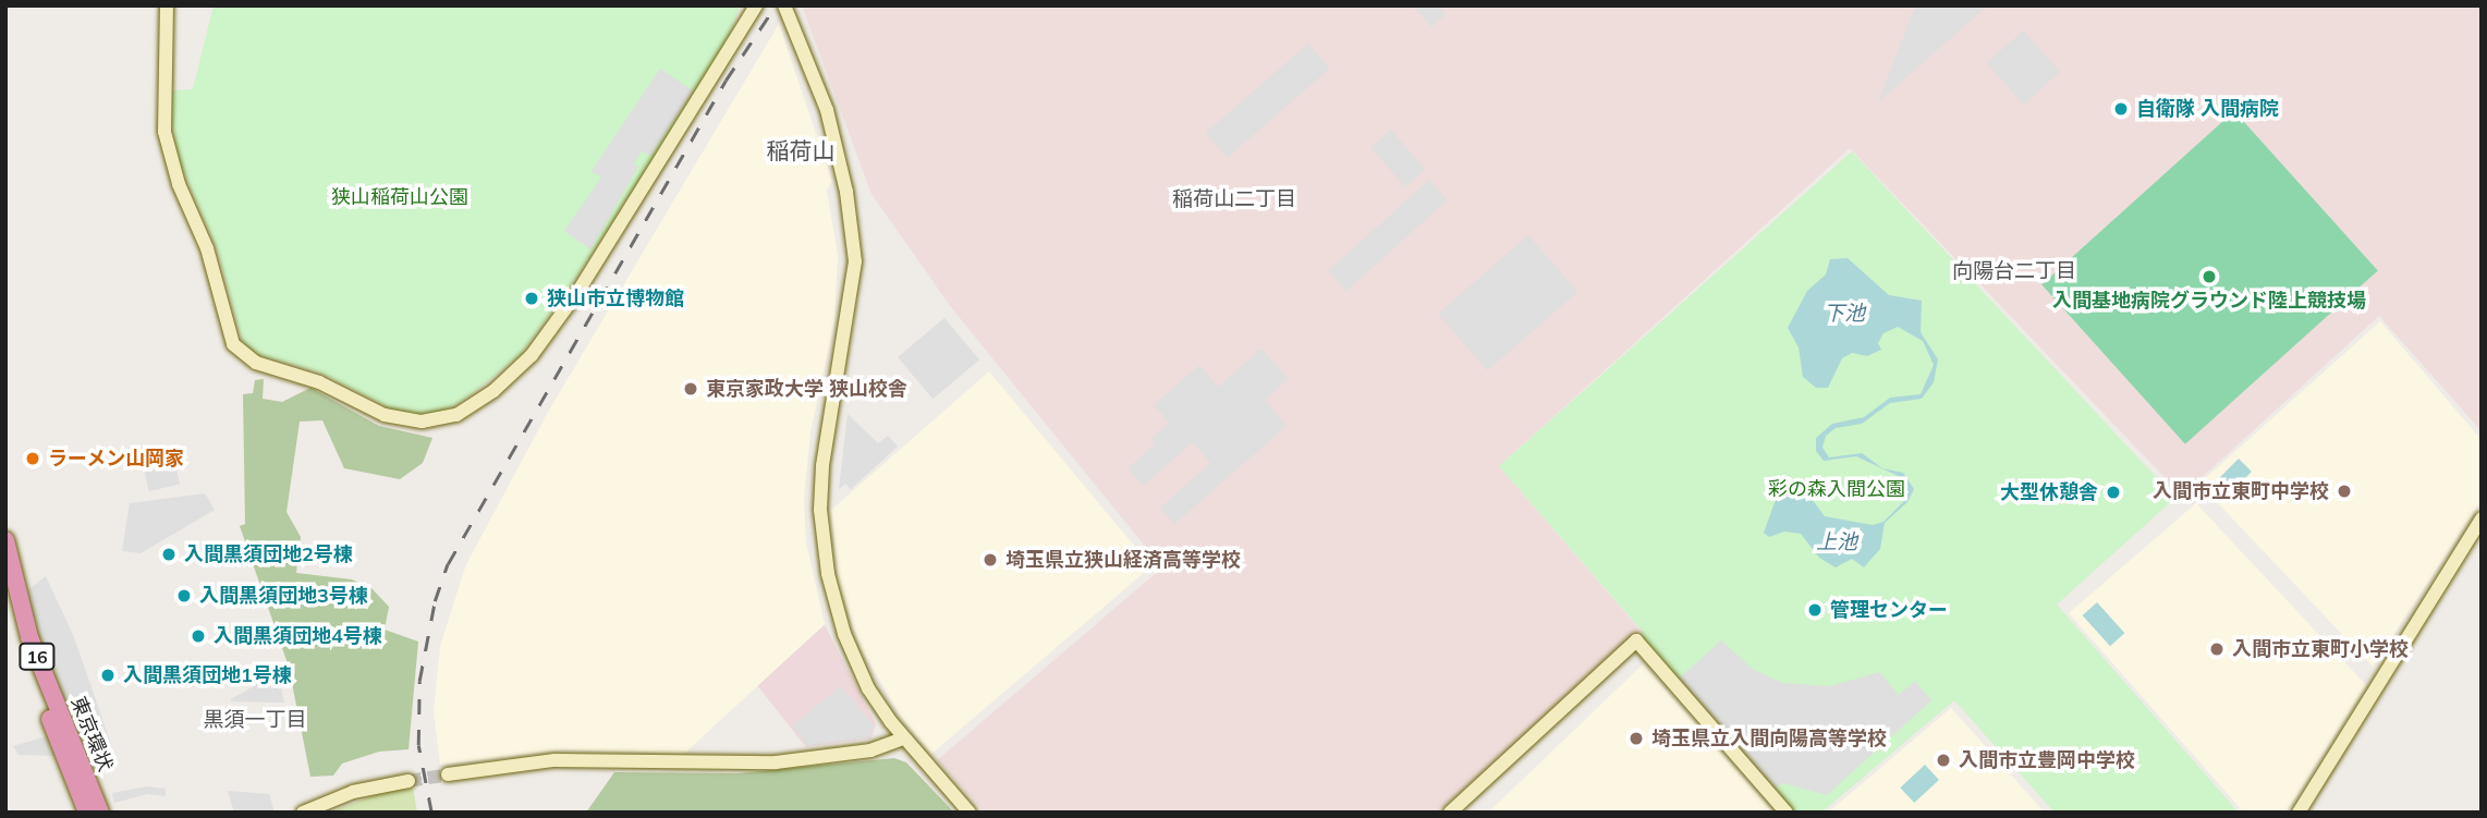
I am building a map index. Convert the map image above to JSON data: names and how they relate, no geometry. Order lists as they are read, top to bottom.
{
  "streets": {
    "highway": ["16", "東京環状"]
  },
  "districts": [
    "稲荷山",
    "稲荷山二丁目",
    "向陽台二丁目",
    "黒須一丁目"
  ],
  "water": ["下池", "上池"],
  "parks": ["狭山稲荷山公園", "彩の森入間公園"],
  "places": [
    "自衛隊 入間病院",
    "入間基地病院グラウンド陸上競技場",
    "狭山市立博物館",
    "東京家政大学 狭山校舎",
    "ラーメン山岡家",
    "入間市立東町中学校",
    "大型休憩舎",
    "入間黒須団地2号棟",
    "埼玉県立狭山経済高等学校",
    "入間黒須団地3号棟",
    "管理センター",
    "入間黒須団地4号棟",
    "入間市立東町小学校",
    "入間黒須団地1号棟",
    "埼玉県立入間向陽高等学校",
    "入間市立豊岡中学校"
  ]
}
